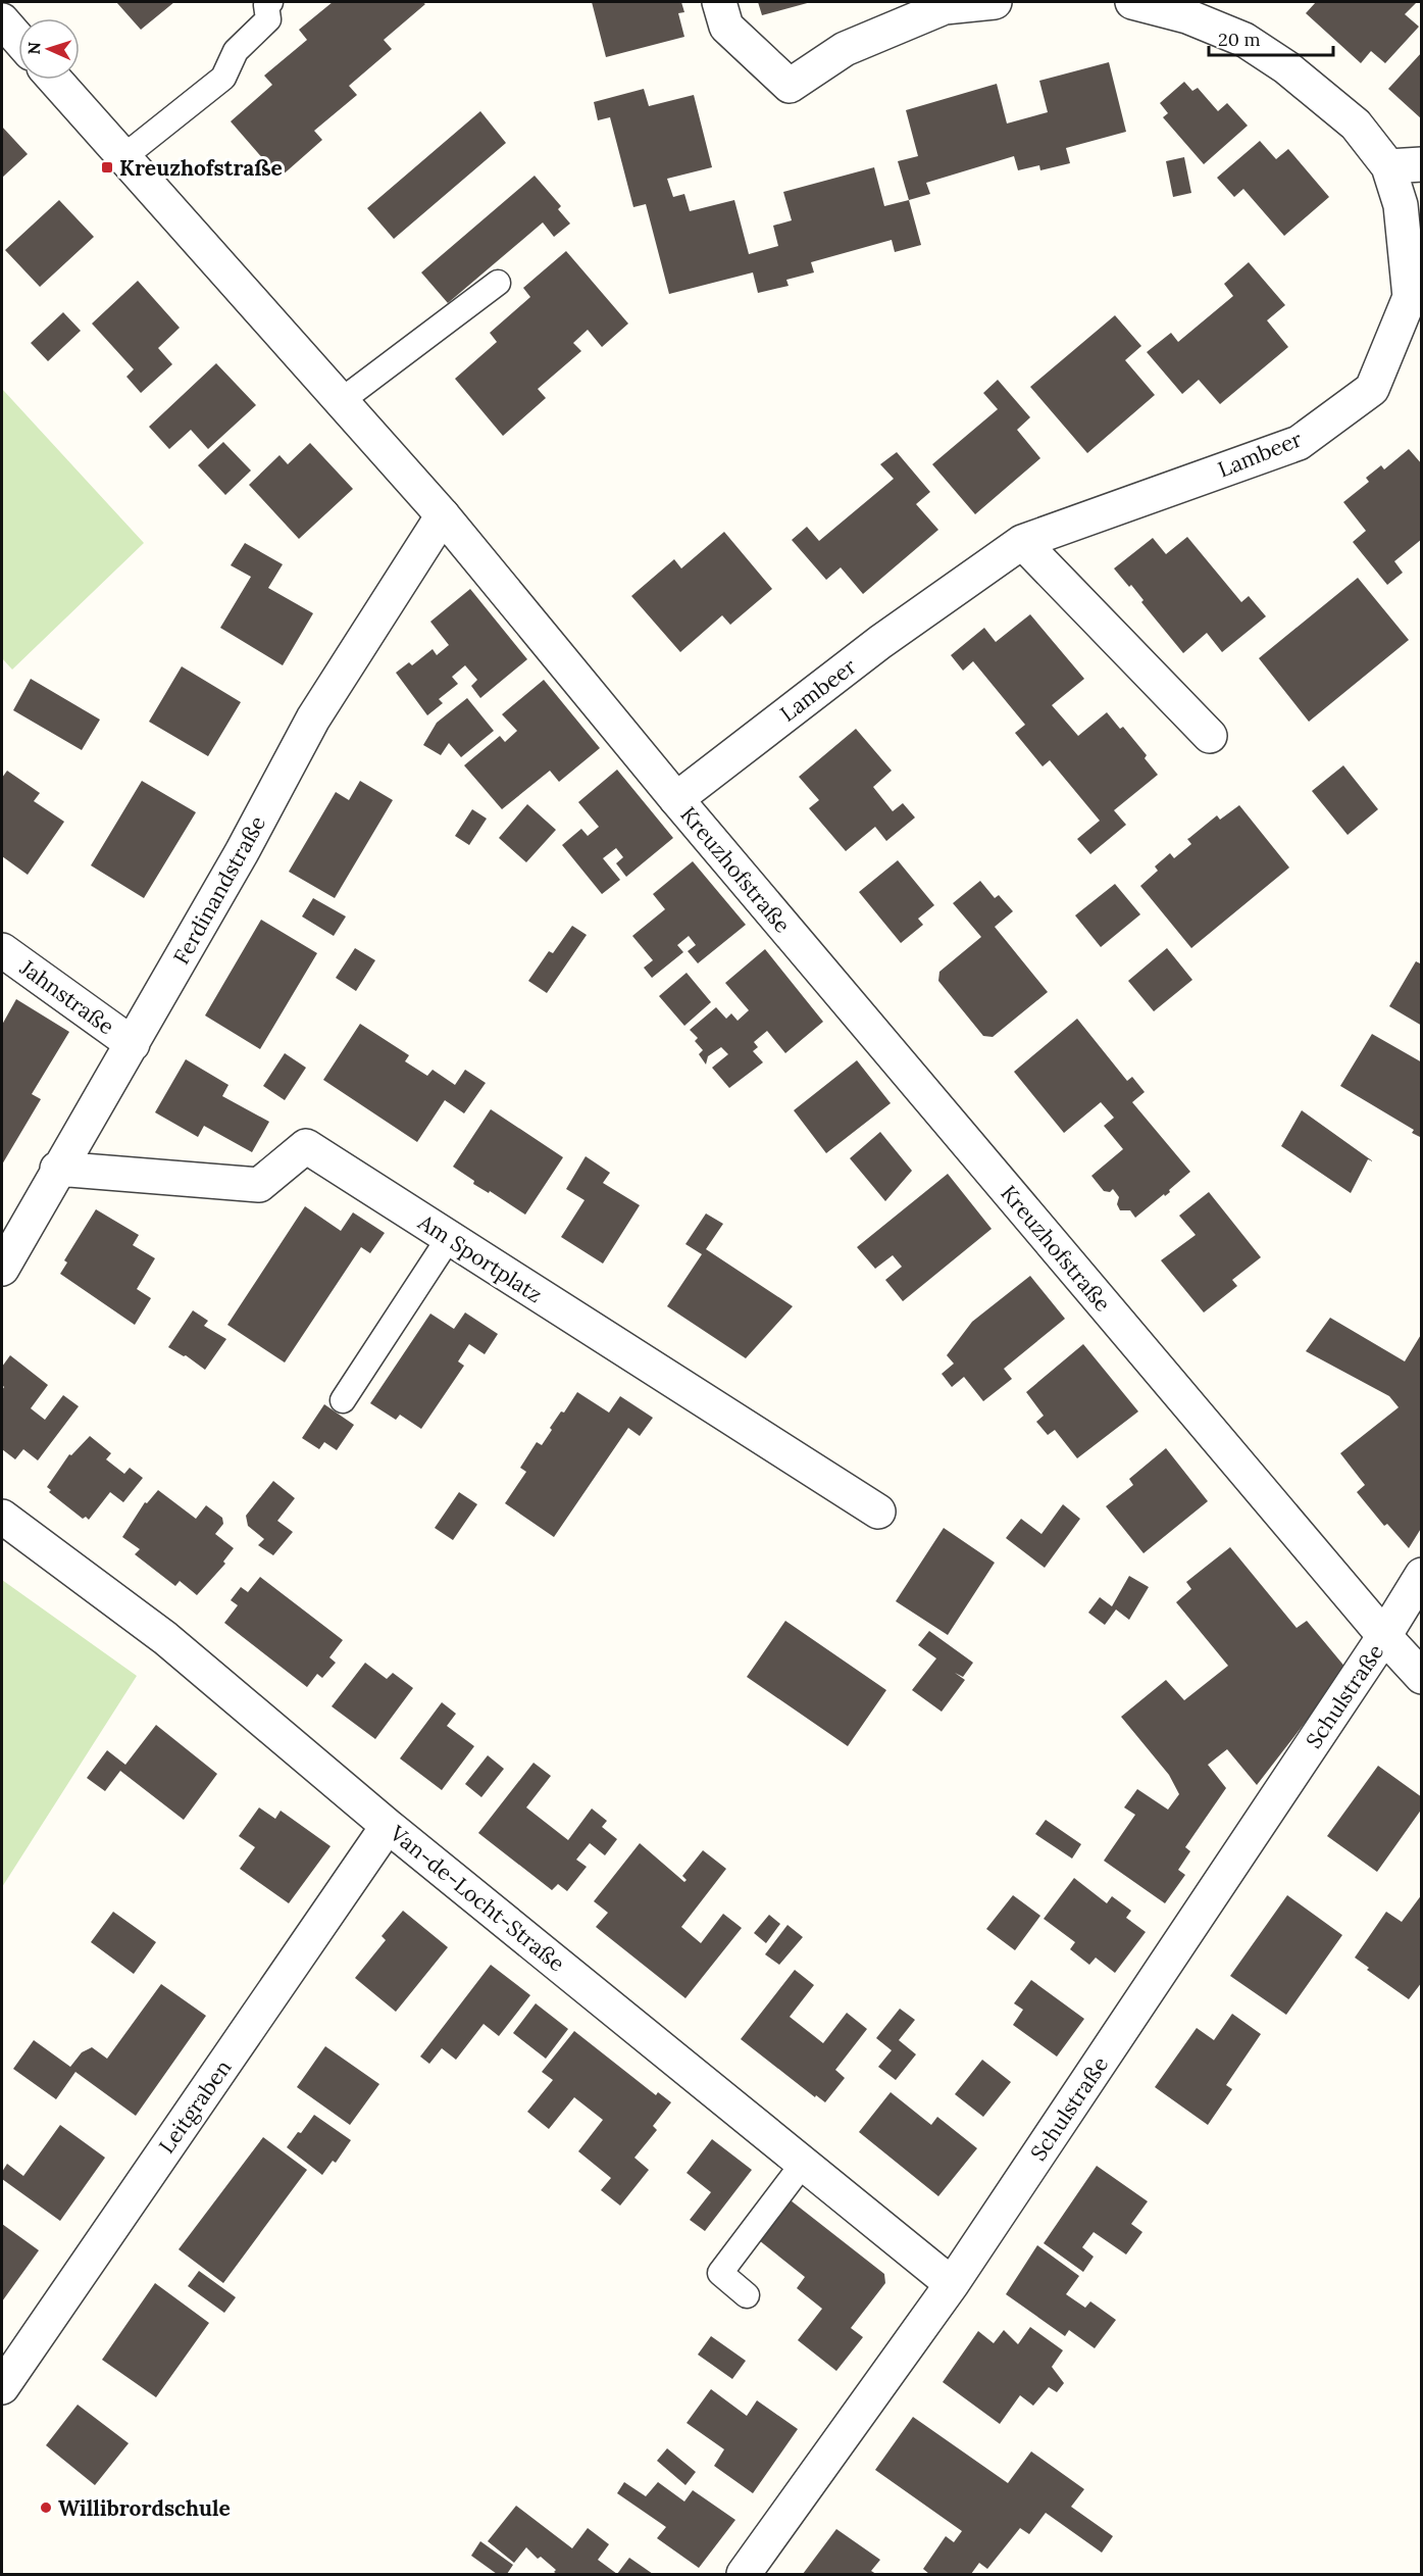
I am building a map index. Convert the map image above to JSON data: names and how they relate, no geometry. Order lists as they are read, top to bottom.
{
  "streets": {
    "street": [
      "Lambeer",
      "Kreuzhofstraße",
      "Ferdinandstraße",
      "Jahnstraße",
      "Am Sportplatz",
      "Schulstraße",
      "Van-de-Locht-Straße",
      "Leitgraben"
    ]
  },
  "crossings": [
    ["Lambeer", "Kreuzhofstraße"],
    ["Kreuzhofstraße", "Ferdinandstraße"],
    ["Kreuzhofstraße", "Schulstraße"],
    ["Ferdinandstraße", "Jahnstraße"],
    ["Ferdinandstraße", "Am Sportplatz"],
    ["Schulstraße", "Van-de-Locht-Straße"],
    ["Van-de-Locht-Straße", "Leitgraben"]
  ],
  "places": {
    "transit": ["Kreuzhofstraße"],
    "other": ["Willibrordschule"]
  },
  "scale_bar": "20 m",
  "north": "left"
}
